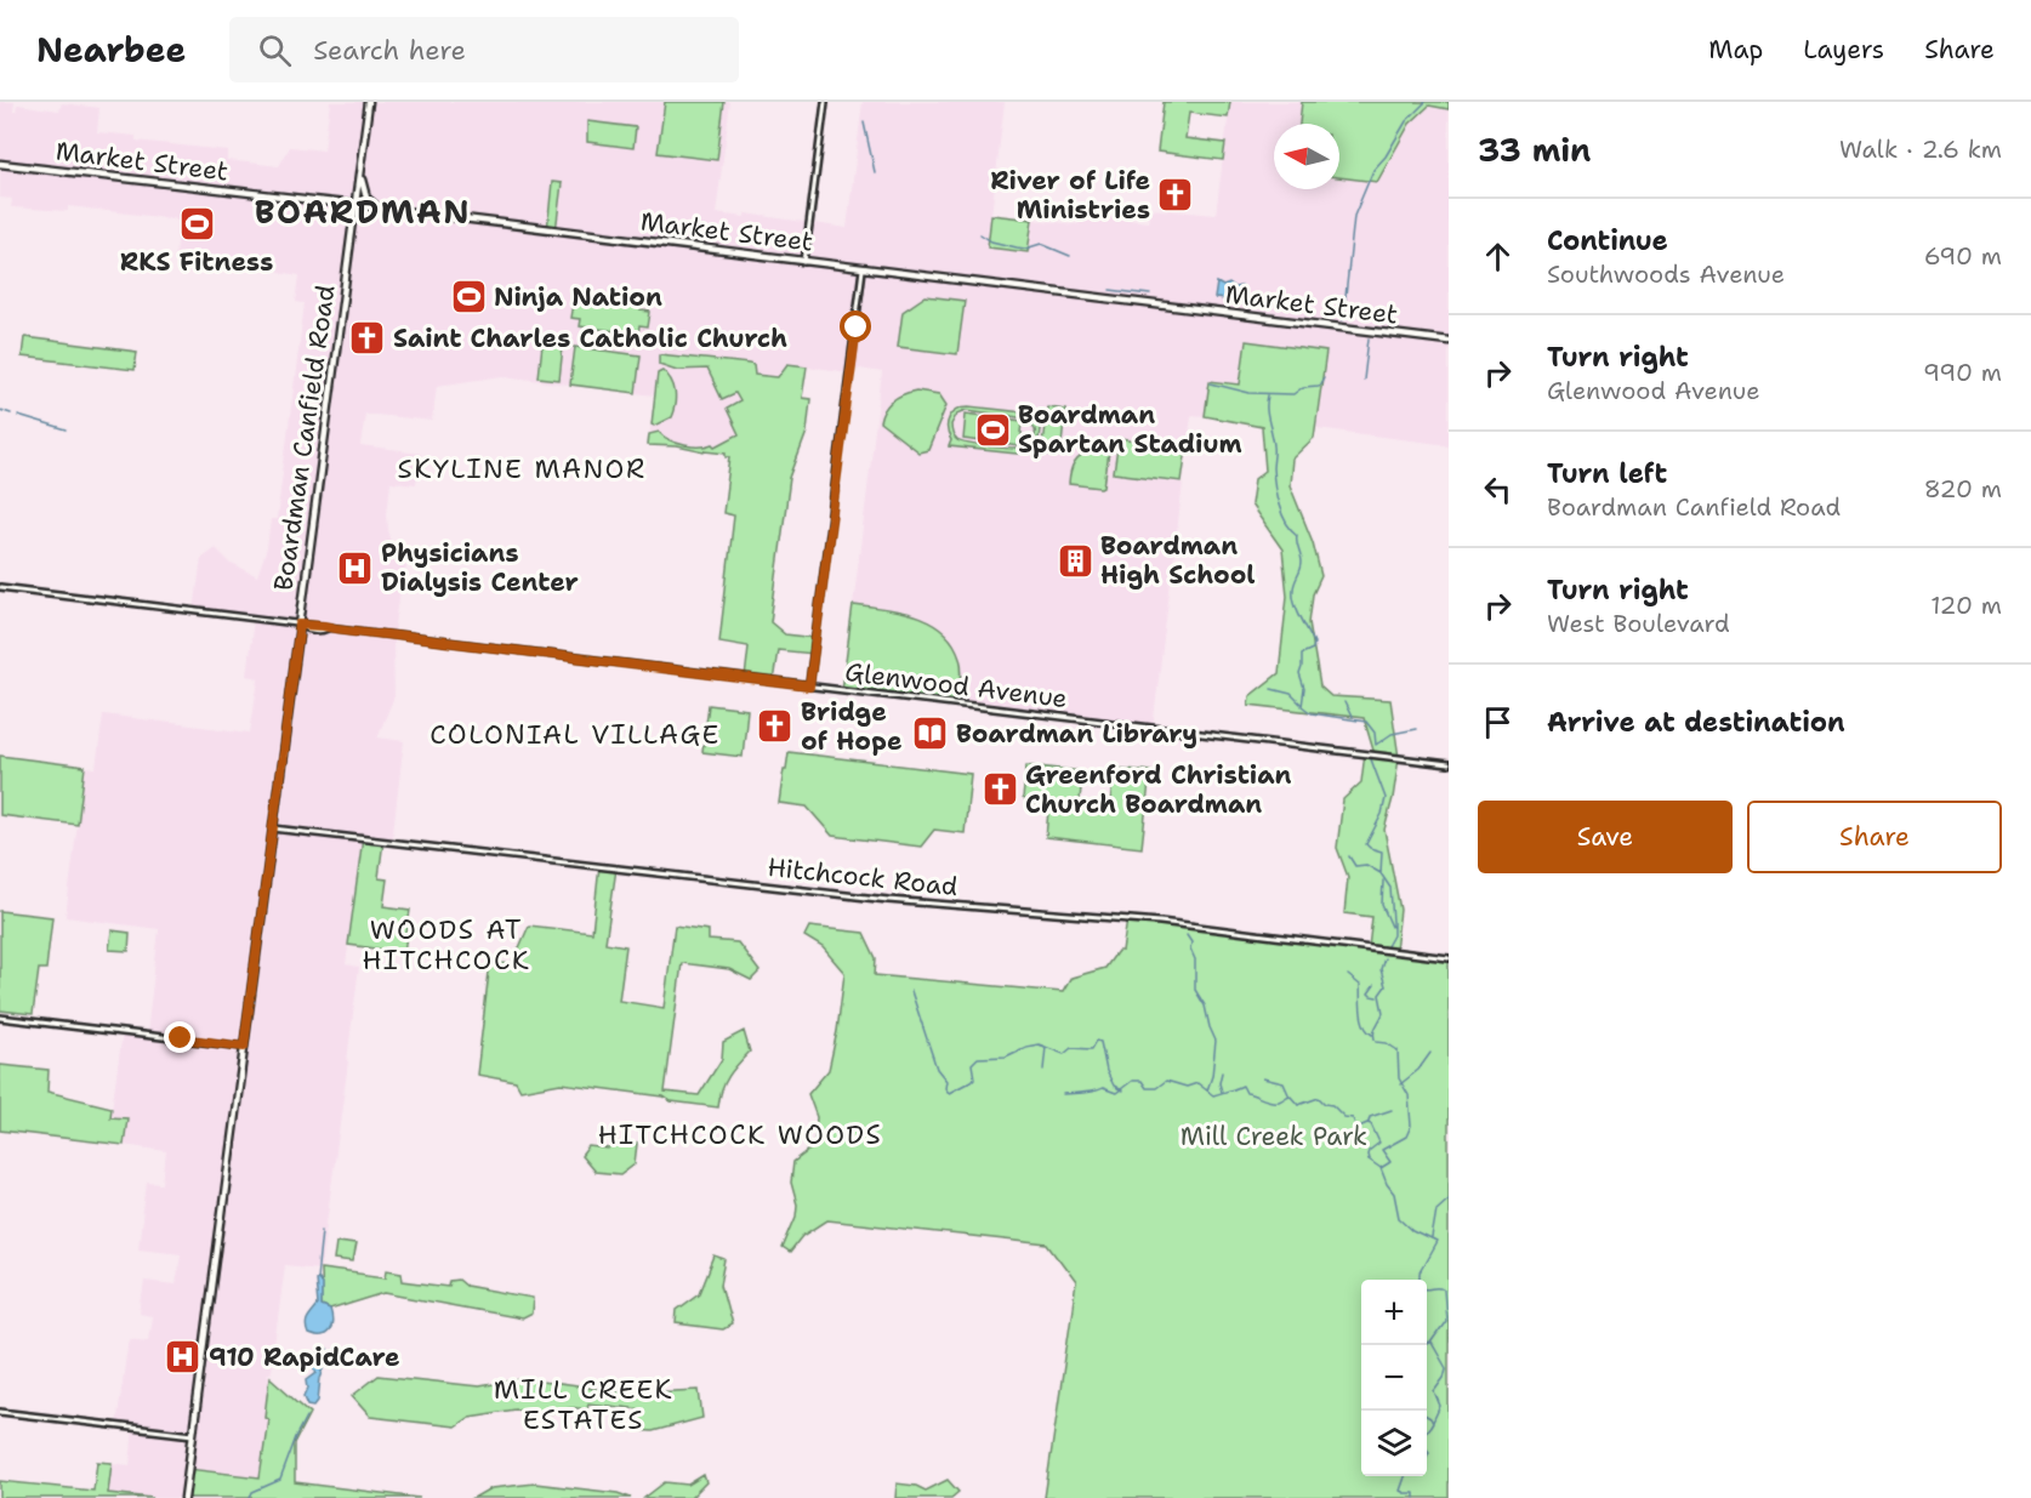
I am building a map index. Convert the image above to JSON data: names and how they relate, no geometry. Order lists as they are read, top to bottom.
{
  "streets": {
    "main road": ["Market Street", "Boardman Canfield Road"],
    "street": ["Glenwood Avenue", "Hitchcock Road"]
  },
  "crossings": [
    ["Market Street", "Boardman Canfield Road"],
    ["Boardman Canfield Road", "Glenwood Avenue"],
    ["Boardman Canfield Road", "Hitchcock Road"]
  ],
  "districts": [
    "BOARDMAN",
    "SKYLINE MANOR",
    "COLONIAL VILLAGE",
    "WOODS AT HITCHCOCK",
    "HITCHCOCK WOODS",
    "MILL CREEK ESTATES"
  ],
  "parks": ["Mill Creek Park"],
  "places": {
    "church": [
      "River of Life Ministries",
      "Saint Charles Catholic Church",
      "Bridge of Hope",
      "Greenford Christian Church Boardman"
    ],
    "sports": ["RKS Fitness", "Ninja Nation", "Boardman Spartan Stadium"],
    "building": ["Boardman High School"],
    "hospital": ["Physicians Dialysis Center", "910 RapidCare"],
    "library": ["Boardman Library"]
  },
  "north": "left",
  "page": {
    "header": "Nearbee",
    "search": "Search here",
    "nav": ["Map", "Layers", "Share"],
    "heading": ["33 min", "Walk · 2.6 km"],
    "list": [
      ["Continue", "Southwoods Avenue", "690 m"],
      ["Turn right", "Glenwood Avenue", "990 m"],
      ["Turn left", "Boardman Canfield Road", "820 m"],
      ["Turn right", "West Boulevard", "120 m"],
      "Arrive at destination"
    ],
    "buttons": ["Save", "Share"],
    "map_buttons": ["+", "−"]
  }
}
